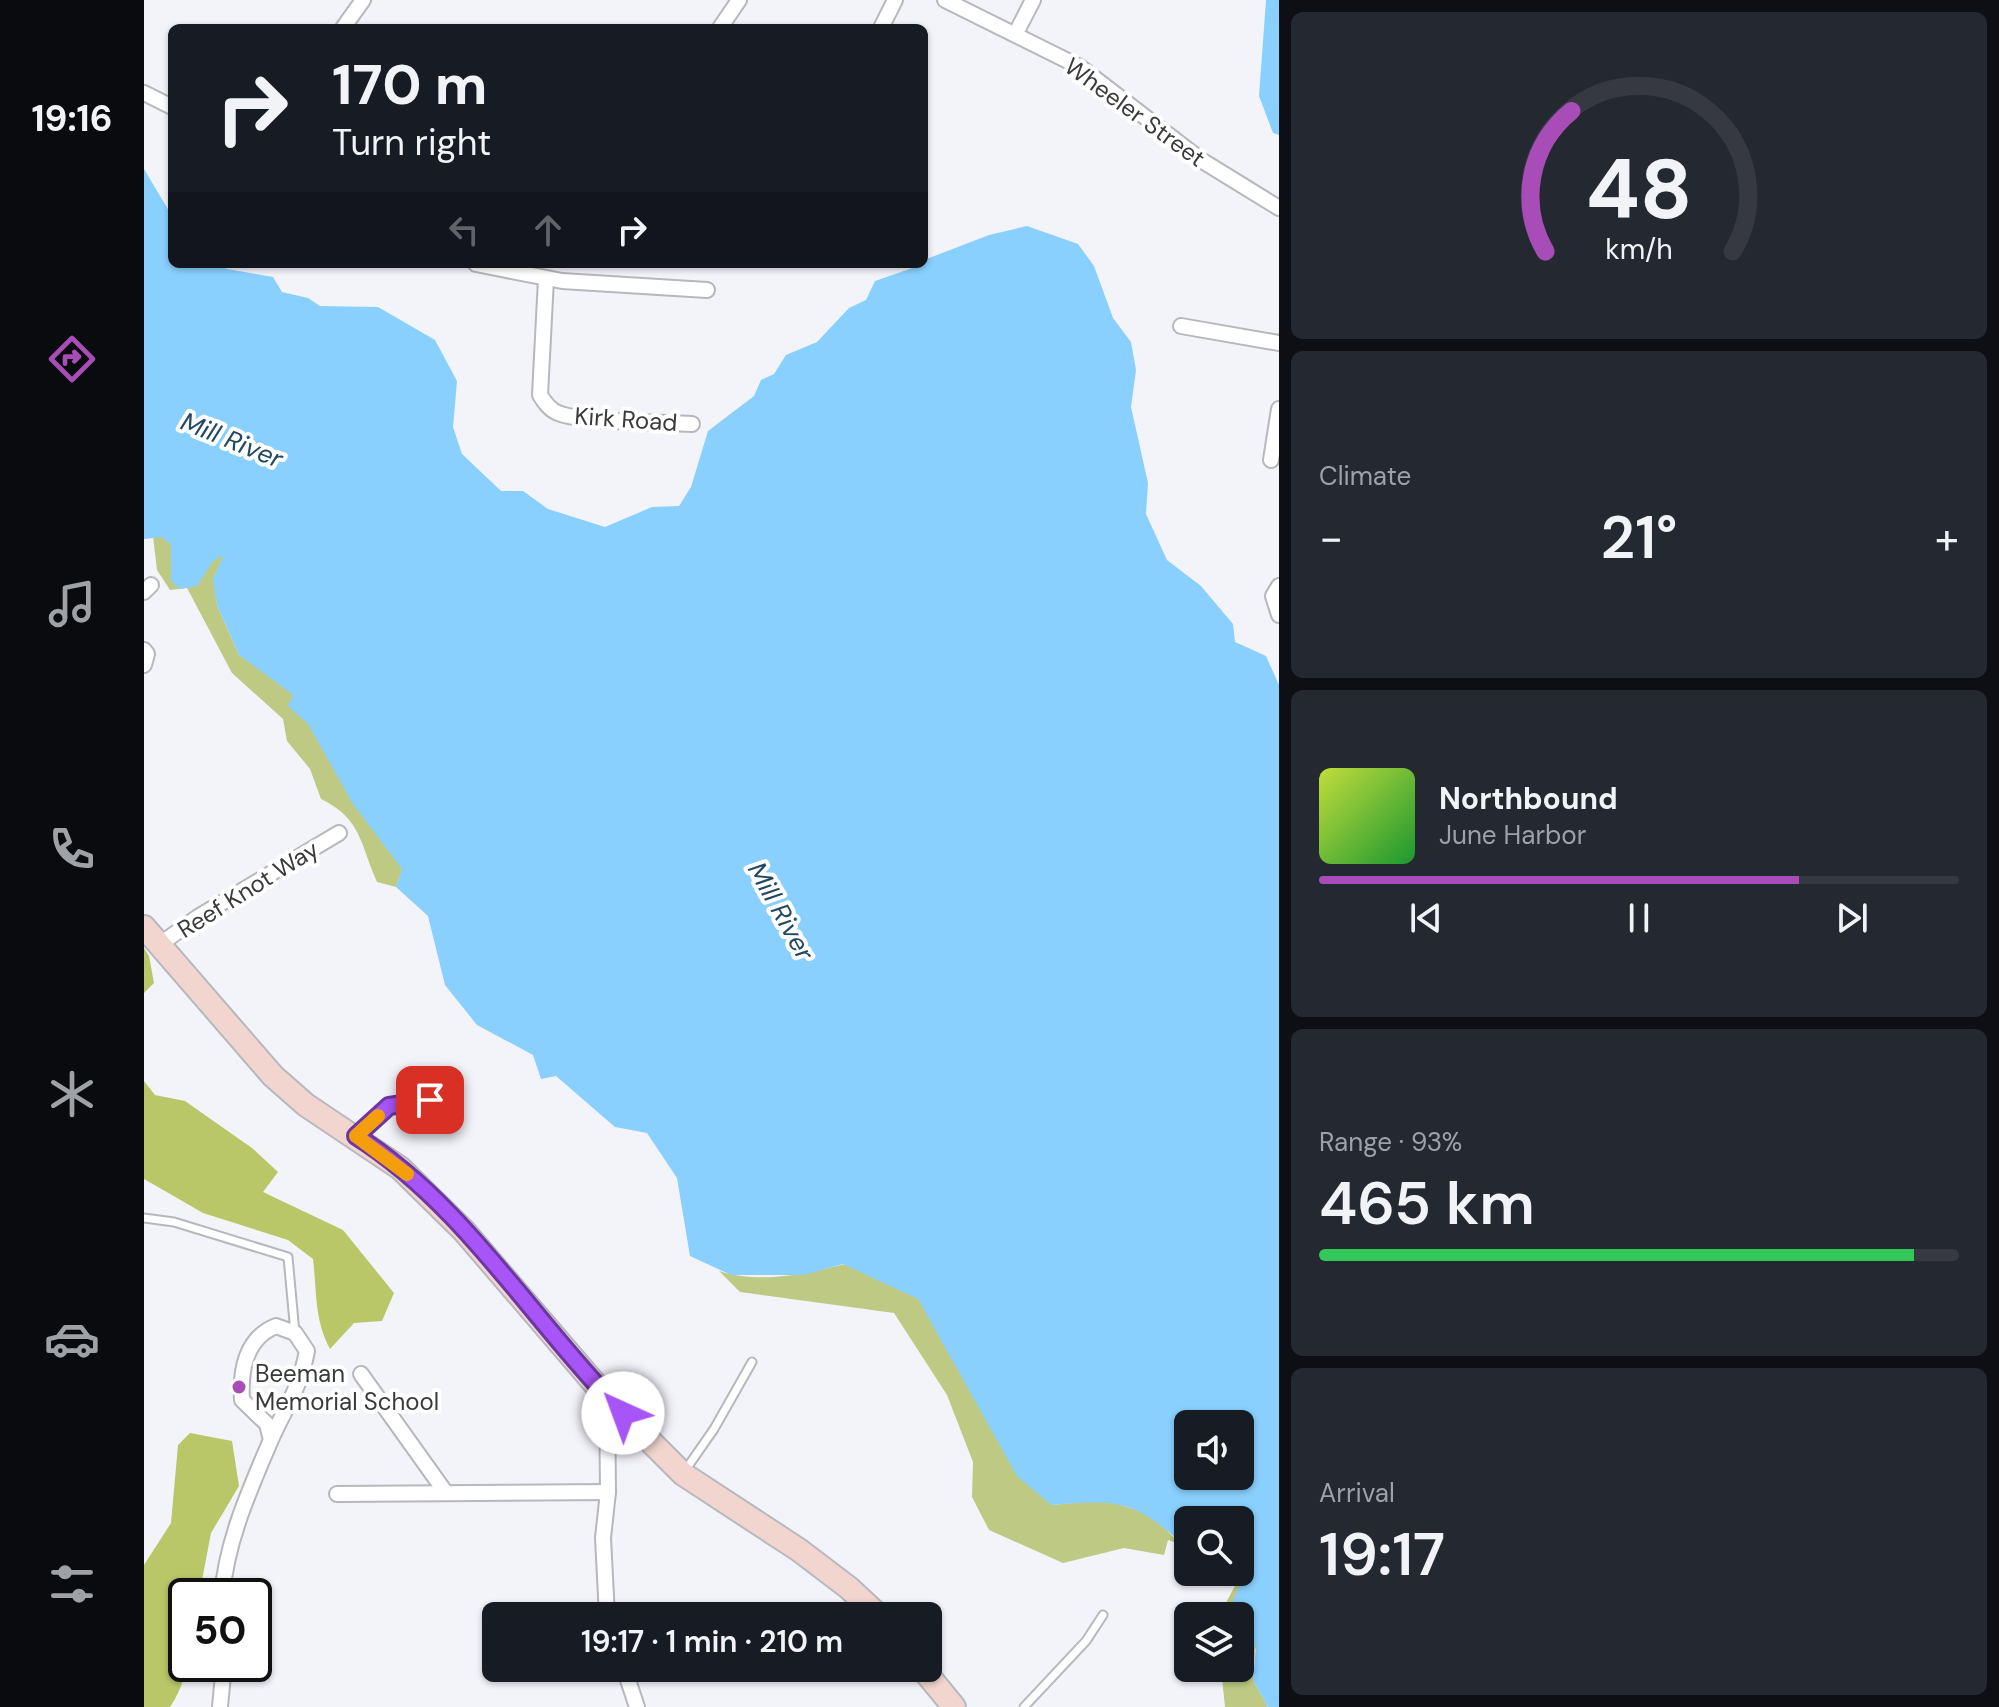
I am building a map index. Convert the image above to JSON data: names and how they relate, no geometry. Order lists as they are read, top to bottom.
{
  "streets": {
    "street": ["Wheeler Street", "Kirk Road", "Reef Knot Way"]
  },
  "water": ["Mill River"],
  "places": ["Beeman Memorial School"],
  "page": {
    "tabs": "19:16",
    "turn": ["170 m", "Turn right"],
    "tile": [
      "Climate",
      ["Range · 93%", "465 km"],
      ["Arrival", "19:17"]
    ],
    "heat": ["−", "21°", "+"],
    "song": ["Northbound", "June Harbor"],
    "limit": "50",
    "trip": "19:17 · 1 min · 210 m",
    "gauge": ["48", "km/h"]
  }
}
